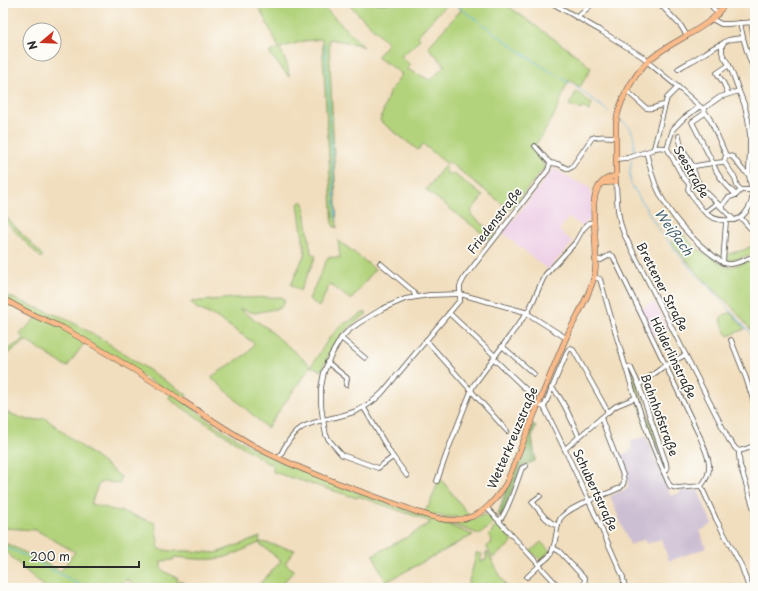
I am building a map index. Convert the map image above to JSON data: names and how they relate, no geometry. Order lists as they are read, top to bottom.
{
  "streets": {
    "main road": ["Brettener Straße", "Wetterkreuzstraße"],
    "street": [
      "Seestraße",
      "Friedenstraße",
      "Hölderlinstraße",
      "Bahnhofstraße",
      "Schubertstraße"
    ]
  },
  "crossings": [
    ["Seestraße", "Brettener Straße"],
    ["Hölderlinstraße", "Bahnhofstraße"],
    ["Bahnhofstraße", "Wetterkreuzstraße"],
    ["Wetterkreuzstraße", "Schubertstraße"]
  ],
  "water": ["Weißach"],
  "scale_bar": "200 m",
  "north": "left"
}
